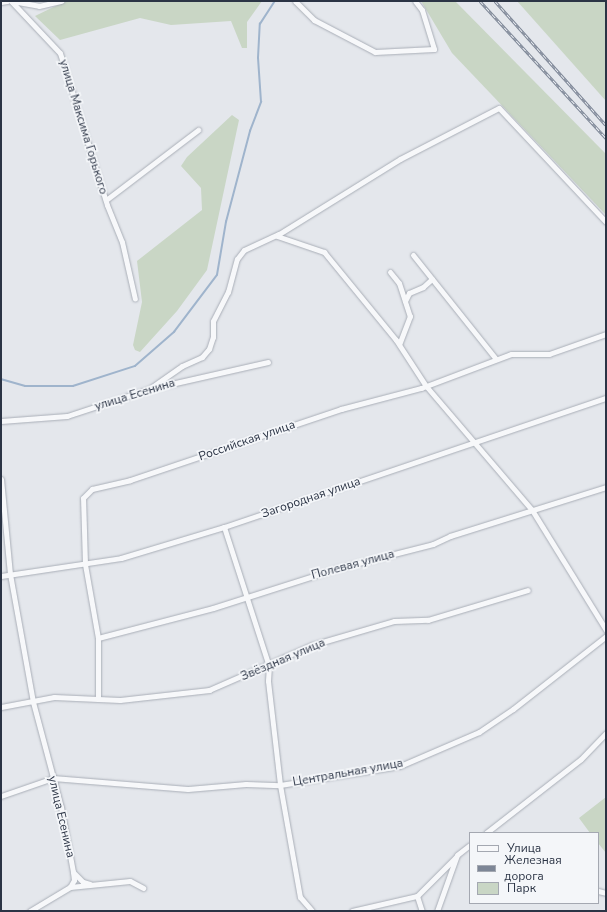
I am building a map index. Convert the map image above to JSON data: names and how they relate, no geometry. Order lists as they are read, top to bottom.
{
  "streets": {
    "street": [
      "улица Максима Горького",
      "улица Есенина",
      "Российская улица",
      "Загородная улица",
      "Полевая улица",
      "Звёздная улица",
      "Центральная улица"
    ]
  },
  "crossings": [
    ["улица Есенина", "Загородная улица"],
    ["улица Есенина", "Звёздная улица"],
    ["улица Есенина", "Центральная улица"],
    ["Российская улица", "Загородная улица"],
    ["Российская улица", "Полевая улица"],
    ["Российская улица", "Звёздная улица"]
  ],
  "legend": ["Улица", "Железная дорога", "Парк"]
}
